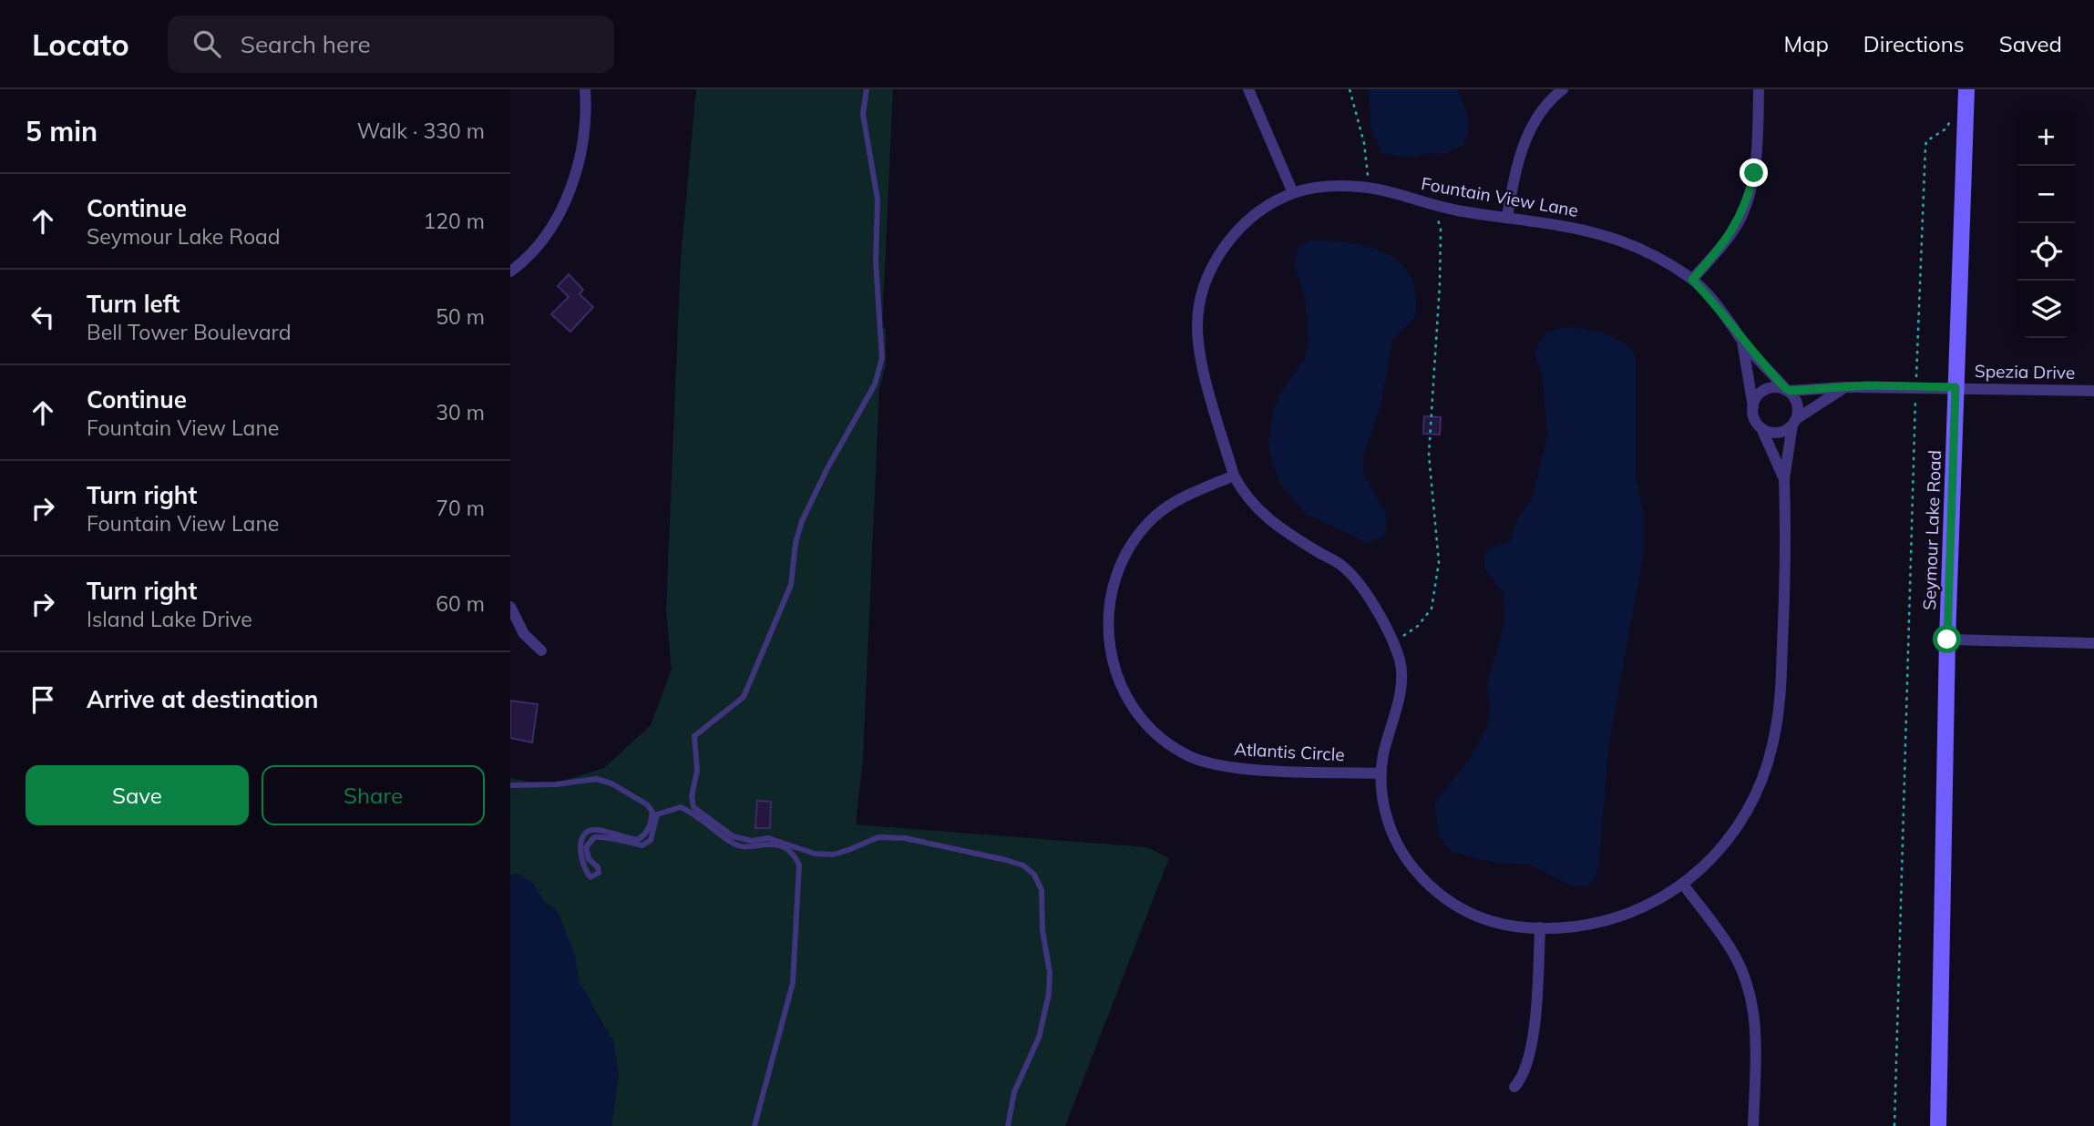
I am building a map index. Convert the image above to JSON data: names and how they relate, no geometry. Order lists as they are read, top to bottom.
{
  "streets": {
    "street": [
      "Fountain View Lane",
      "Spezia Drive",
      "Seymour Lake Road",
      "Atlantis Circle"
    ]
  },
  "crossings": [
    ["Fountain View Lane", "Atlantis Circle"],
    ["Spezia Drive", "Seymour Lake Road"]
  ],
  "page": {
    "header": "Locato",
    "search": "Search here",
    "nav": ["Map", "Directions", "Saved"],
    "heading": ["5 min", "Walk · 330 m"],
    "map_buttons": ["+", "−"],
    "list": [
      ["Continue", "Seymour Lake Road", "120 m"],
      ["Turn left", "Bell Tower Boulevard", "50 m"],
      ["Continue", "Fountain View Lane", "30 m"],
      ["Turn right", "Fountain View Lane", "70 m"],
      ["Turn right", "Island Lake Drive", "60 m"],
      "Arrive at destination"
    ],
    "buttons": ["Save", "Share"]
  }
}
